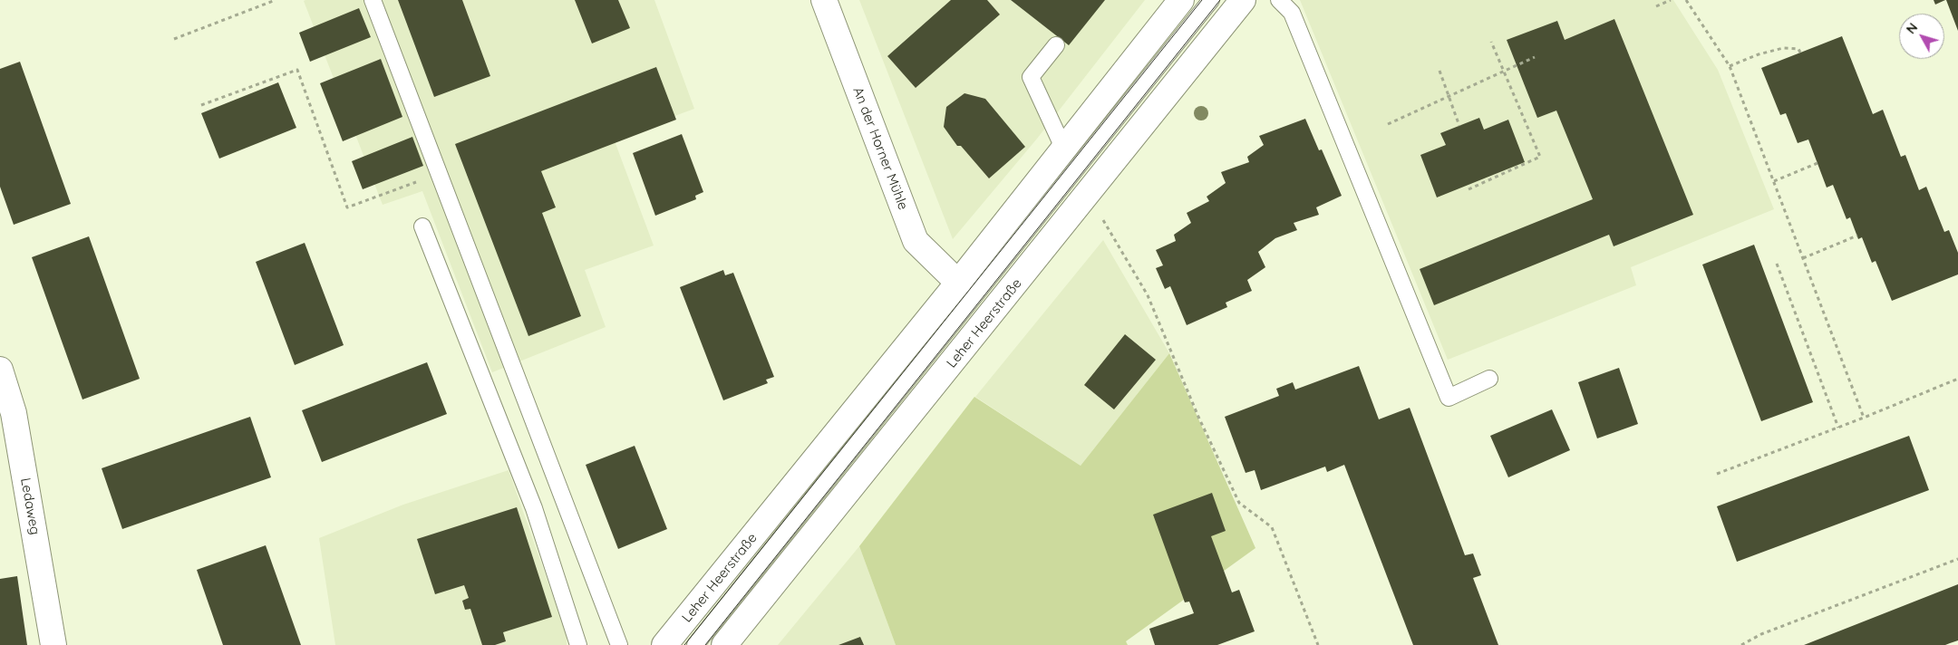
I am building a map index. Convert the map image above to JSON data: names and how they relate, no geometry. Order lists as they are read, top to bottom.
{
  "streets": {
    "main road": ["An der Horner Mühle", "Leher Heerstraße", "Ledaweg"]
  },
  "crossings": [
    ["An der Horner Mühle", "Leher Heerstraße"]
  ],
  "north": "top left"
}
